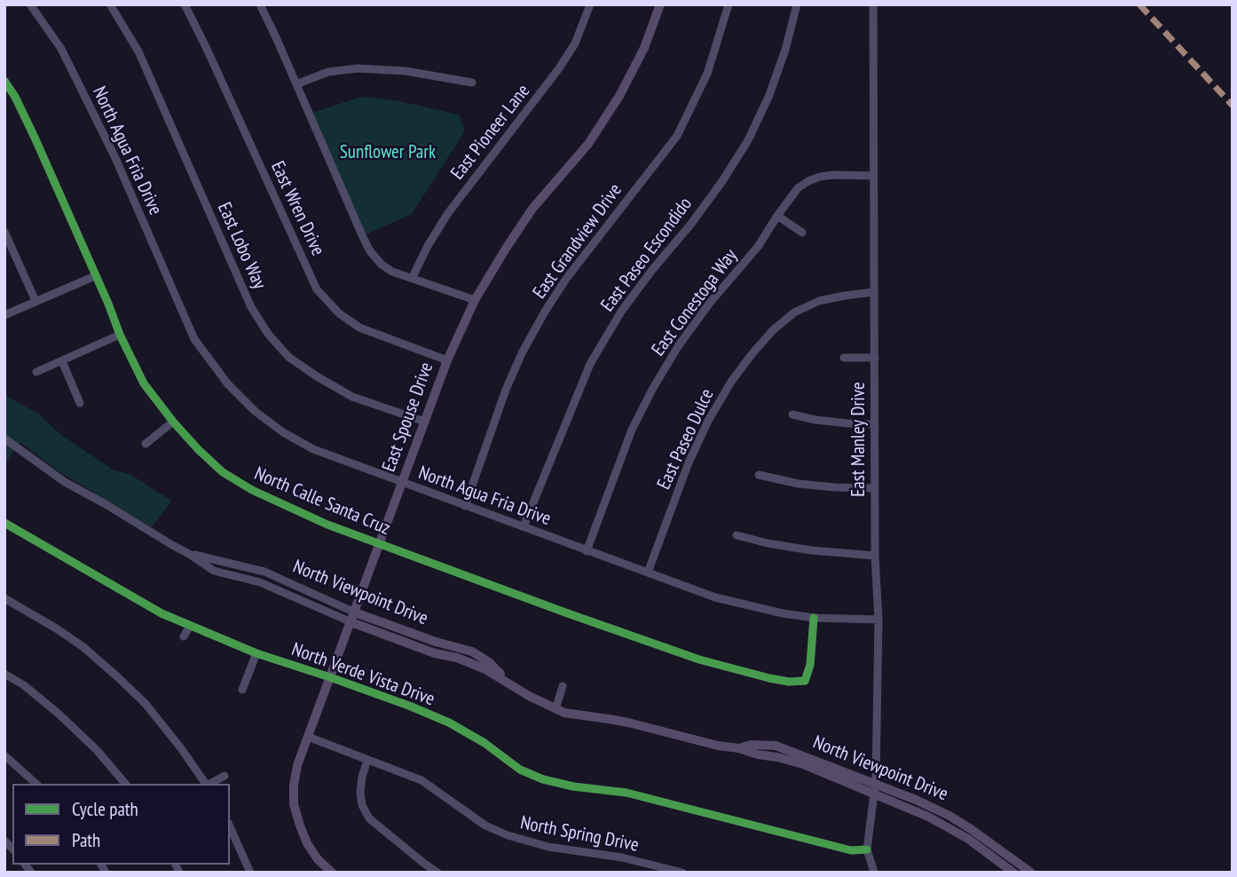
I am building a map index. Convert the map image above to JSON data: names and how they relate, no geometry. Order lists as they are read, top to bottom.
{
  "streets": {
    "main road": ["East Spouse Drive", "North Viewpoint Drive"],
    "street": [
      "East Pioneer Lane",
      "North Agua Fria Drive",
      "East Wren Drive",
      "East Grandview Drive",
      "East Lobo Way",
      "East Paseo Escondido",
      "East Conestoga Way",
      "East Paseo Dulce",
      "East Manley Drive",
      "North Calle Santa Cruz",
      "North Verde Vista Drive",
      "North Spring Drive"
    ]
  },
  "crossings": [
    ["North Agua Fria Drive", "East Grandview Drive"],
    ["North Agua Fria Drive", "East Paseo Escondido"],
    ["North Agua Fria Drive", "East Conestoga Way"],
    ["North Agua Fria Drive", "East Spouse Drive"],
    ["North Agua Fria Drive", "East Paseo Dulce"],
    ["North Agua Fria Drive", "East Manley Drive"],
    ["North Agua Fria Drive", "North Calle Santa Cruz"],
    ["East Wren Drive", "East Spouse Drive"],
    ["East Lobo Way", "East Spouse Drive"],
    ["East Conestoga Way", "East Manley Drive"],
    ["East Spouse Drive", "North Calle Santa Cruz"],
    ["East Spouse Drive", "North Viewpoint Drive"],
    ["East Spouse Drive", "North Verde Vista Drive"],
    ["East Spouse Drive", "North Spring Drive"],
    ["East Paseo Dulce", "East Manley Drive"],
    ["East Manley Drive", "North Viewpoint Drive"],
    ["East Manley Drive", "North Verde Vista Drive"]
  ],
  "parks": ["Sunflower Park"],
  "legend": ["Cycle path", "Path"]
}
